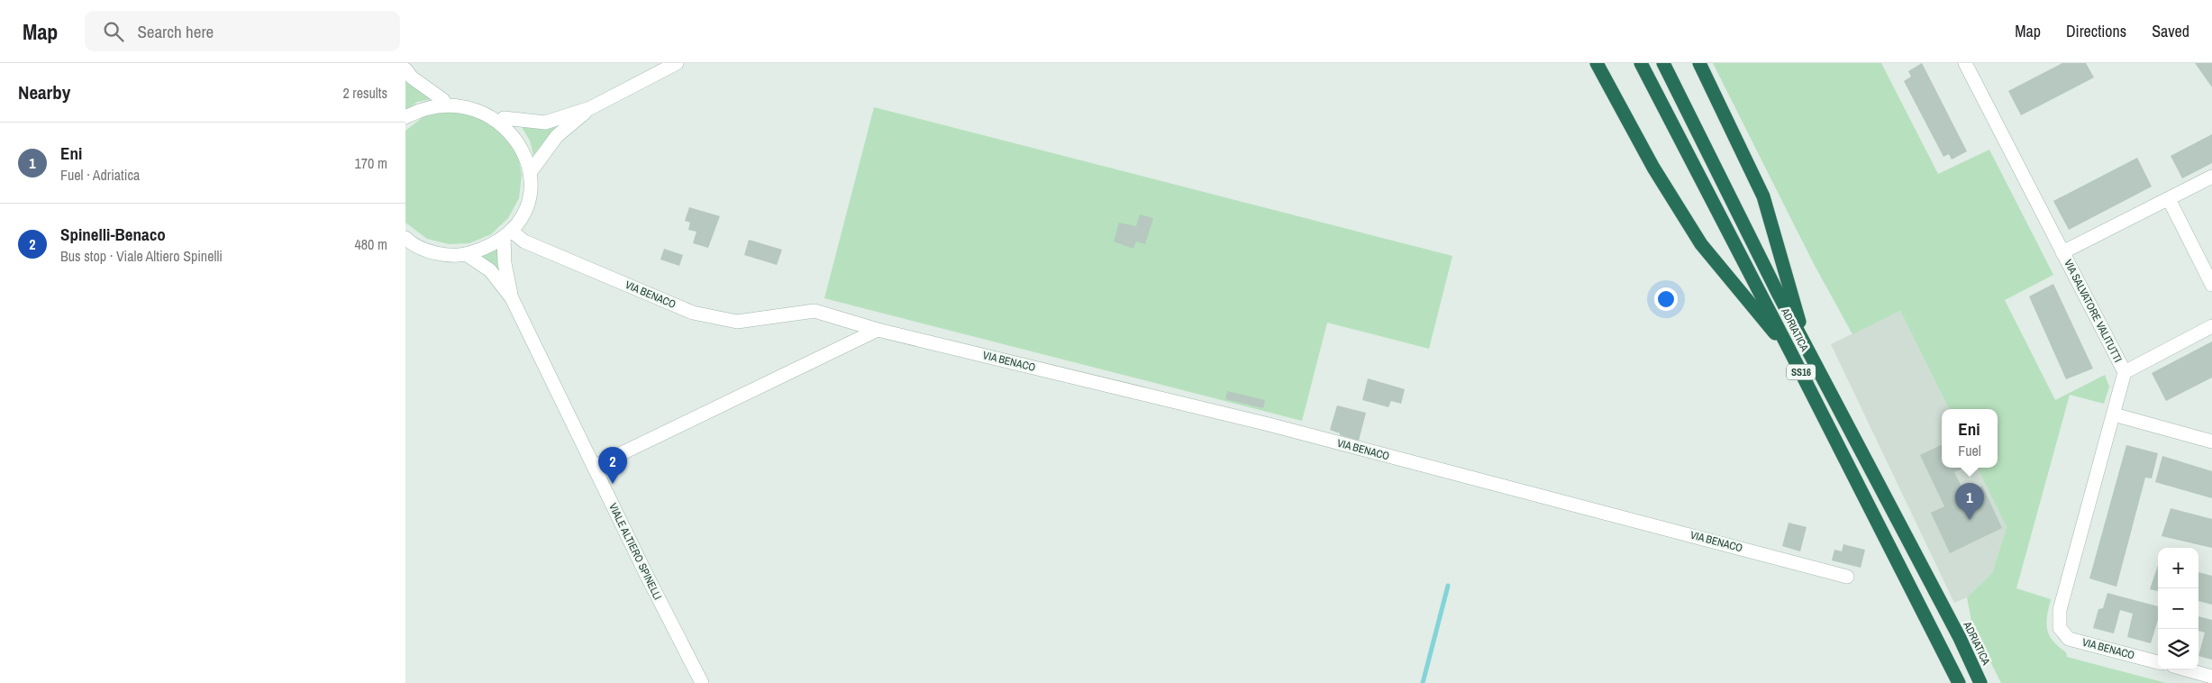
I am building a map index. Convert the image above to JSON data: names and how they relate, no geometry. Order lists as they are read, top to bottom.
{
  "streets": {
    "highway": ["ADRIATICA", "SS16"],
    "street": ["VIA BENACO", "VIA SALVATORE VALITUTTI", "VIALE ALTIERO SPINELLI"]
  },
  "crossings": [
    ["VIA BENACO", "VIA SALVATORE VALITUTTI"],
    ["VIA BENACO", "VIALE ALTIERO SPINELLI"],
    ["ADRIATICA", "SS16"]
  ],
  "page": {
    "header": "Map",
    "search": "Search here",
    "nav": ["Map", "Directions", "Saved"],
    "heading": ["Nearby", "2 results"],
    "list": [
      {
        "mark": "1",
        "name": "Eni",
        "note": "Fuel · Adriatica",
        "value": "170 m"
      },
      {
        "mark": "2",
        "name": "Spinelli-Benaco",
        "note": "Bus stop · Viale Altiero Spinelli",
        "value": "480 m"
      }
    ],
    "popup": ["Eni", "Fuel"],
    "pins": ["2", "1"],
    "map_buttons": ["+", "−"]
  }
}
